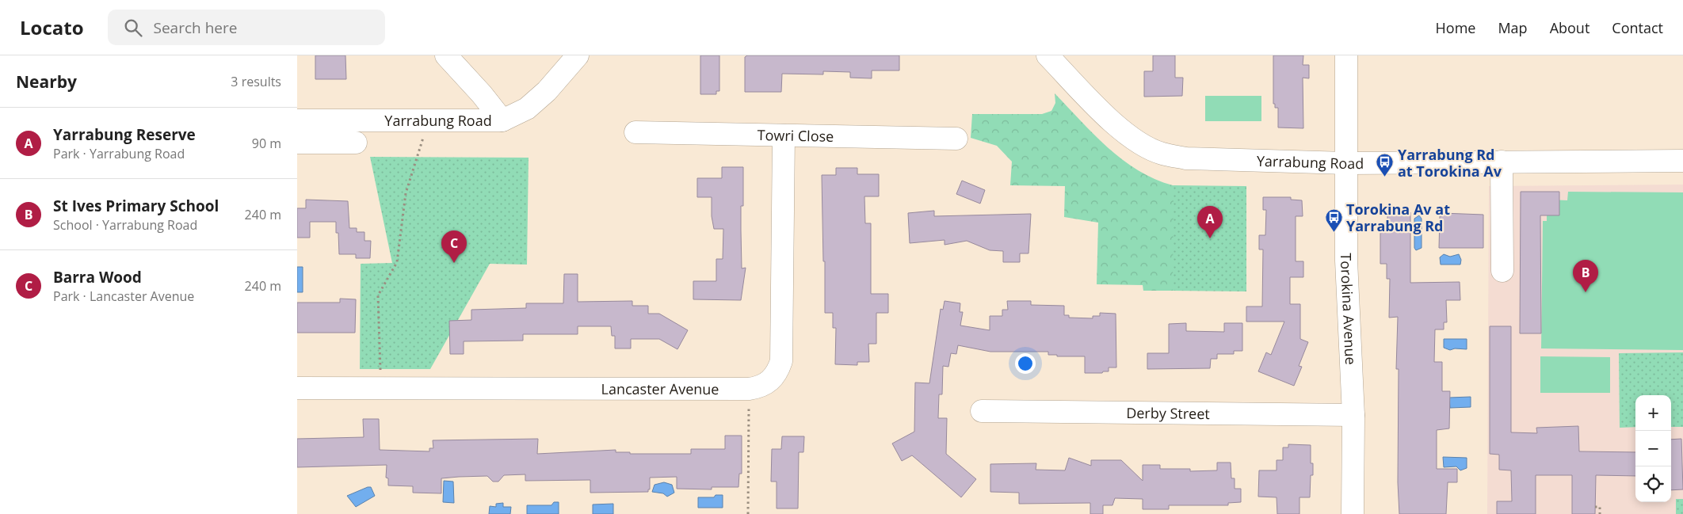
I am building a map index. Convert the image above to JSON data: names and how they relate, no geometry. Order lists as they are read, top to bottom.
{
  "streets": {
    "street": [
      "Yarrabung Road",
      "Towri Close",
      "Torokina Avenue",
      "Lancaster Avenue",
      "Derby Street"
    ]
  },
  "crossings": [
    ["Yarrabung Road", "Torokina Avenue"],
    ["Towri Close", "Lancaster Avenue"],
    ["Torokina Avenue", "Derby Street"]
  ],
  "places": {
    "bus stop": ["Yarrabung Rd at Torokina Av", "Torokina Av at Yarrabung Rd"]
  },
  "page": {
    "header": "Locato",
    "search": "Search here",
    "nav": [
      "Home",
      "Map",
      "About",
      "Contact"
    ],
    "heading": ["Nearby", "3 results"],
    "list": [
      {
        "mark": "A",
        "name": "Yarrabung Reserve",
        "note": "Park · Yarrabung Road",
        "value": "90 m"
      },
      {
        "mark": "B",
        "name": "St Ives Primary School",
        "note": "School · Yarrabung Road",
        "value": "240 m"
      },
      {
        "mark": "C",
        "name": "Barra Wood",
        "note": "Park · Lancaster Avenue",
        "value": "240 m"
      }
    ],
    "pins": ["A", "C", "B"],
    "map_buttons": ["+", "−"]
  }
}
